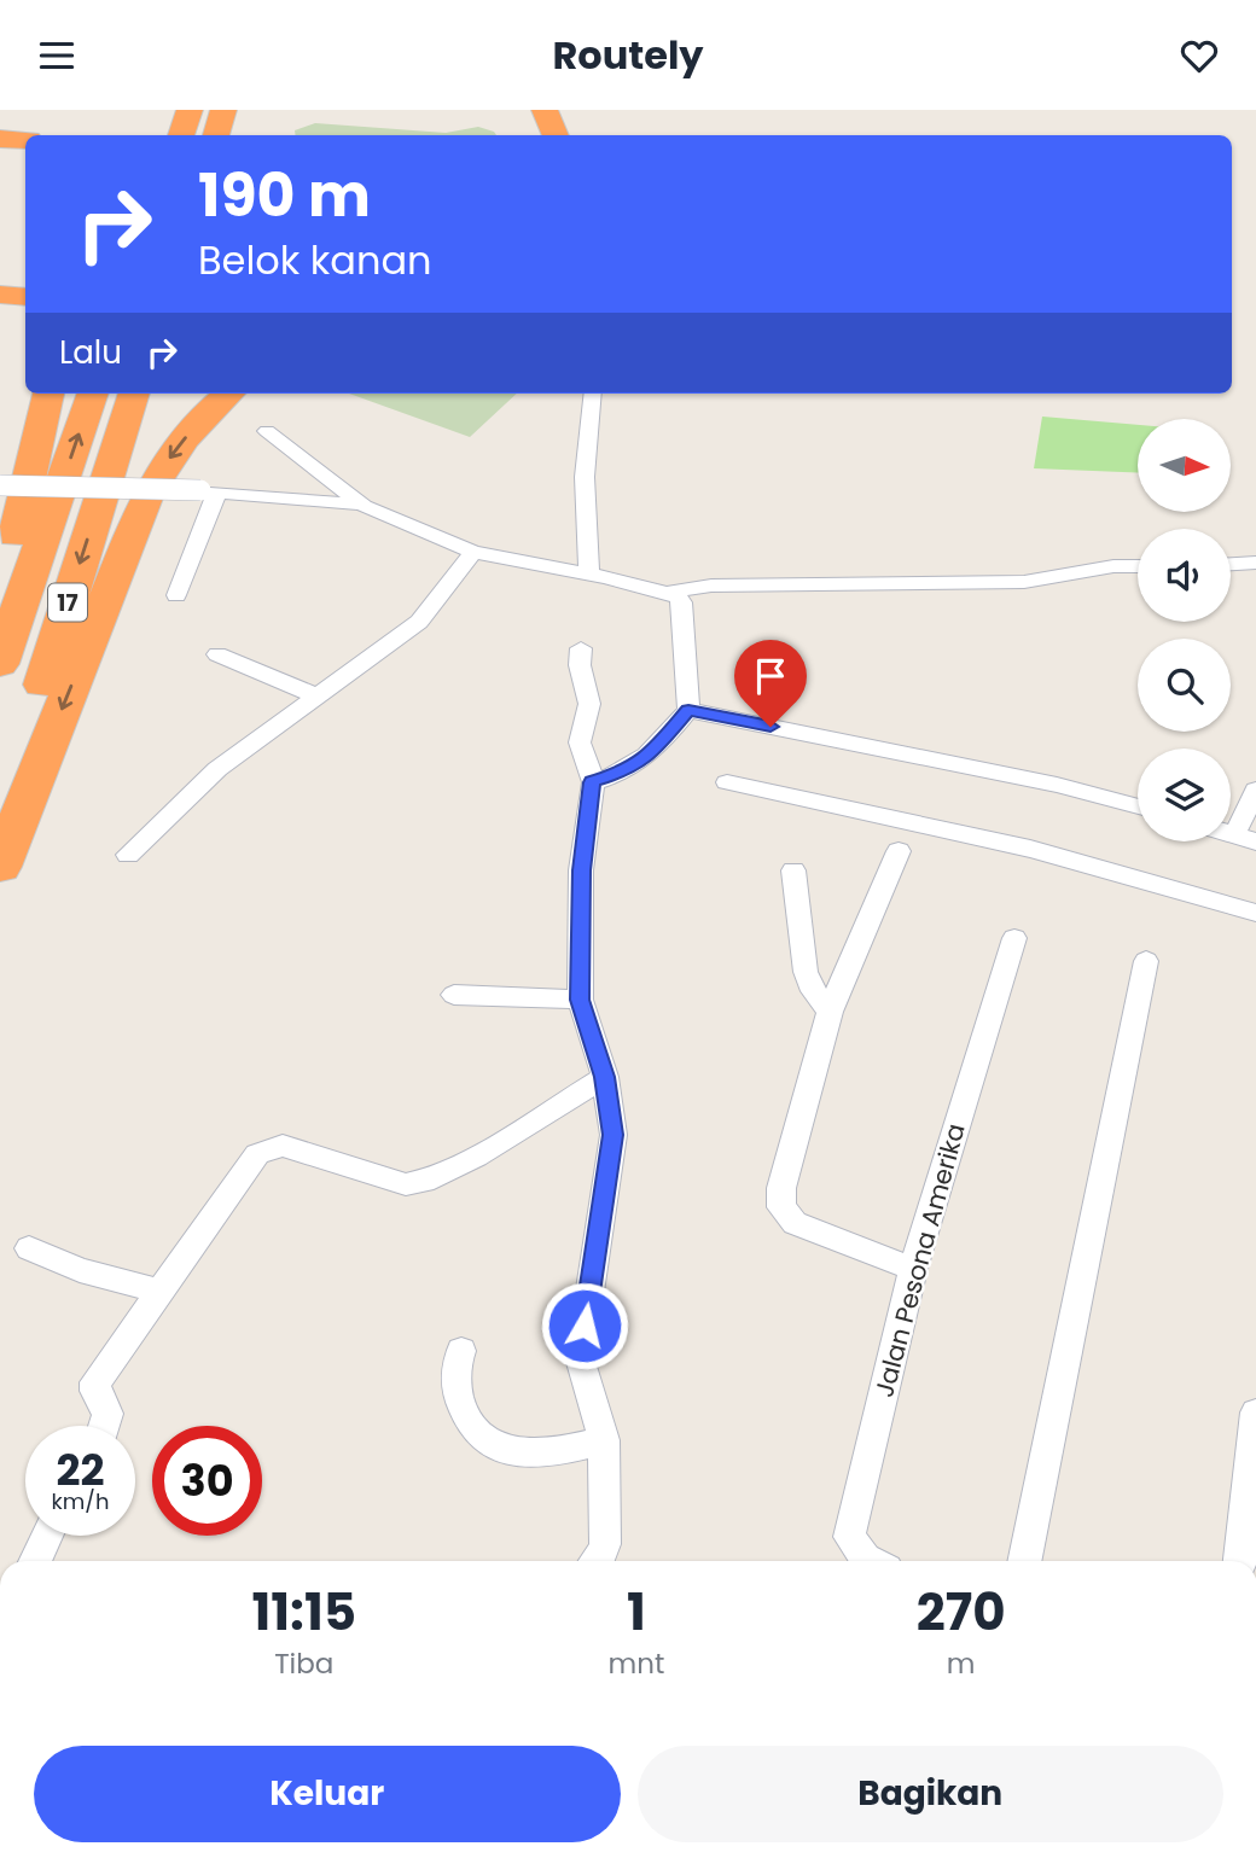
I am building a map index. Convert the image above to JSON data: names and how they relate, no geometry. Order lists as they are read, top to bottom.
{
  "streets": {
    "highway": ["17"],
    "street": ["Jalan Pesona Amerika"]
  },
  "north": "right",
  "page": {
    "header": "Routely",
    "turn": ["190 m", "Belok kanan"],
    "then": "Lalu",
    "speed": "22 km/h",
    "limit": "30",
    "eta": [
      "11:15",
      "Tiba",
      "1",
      "mnt",
      "270",
      "m"
    ],
    "buttons": ["Keluar", "Bagikan"]
  }
}
